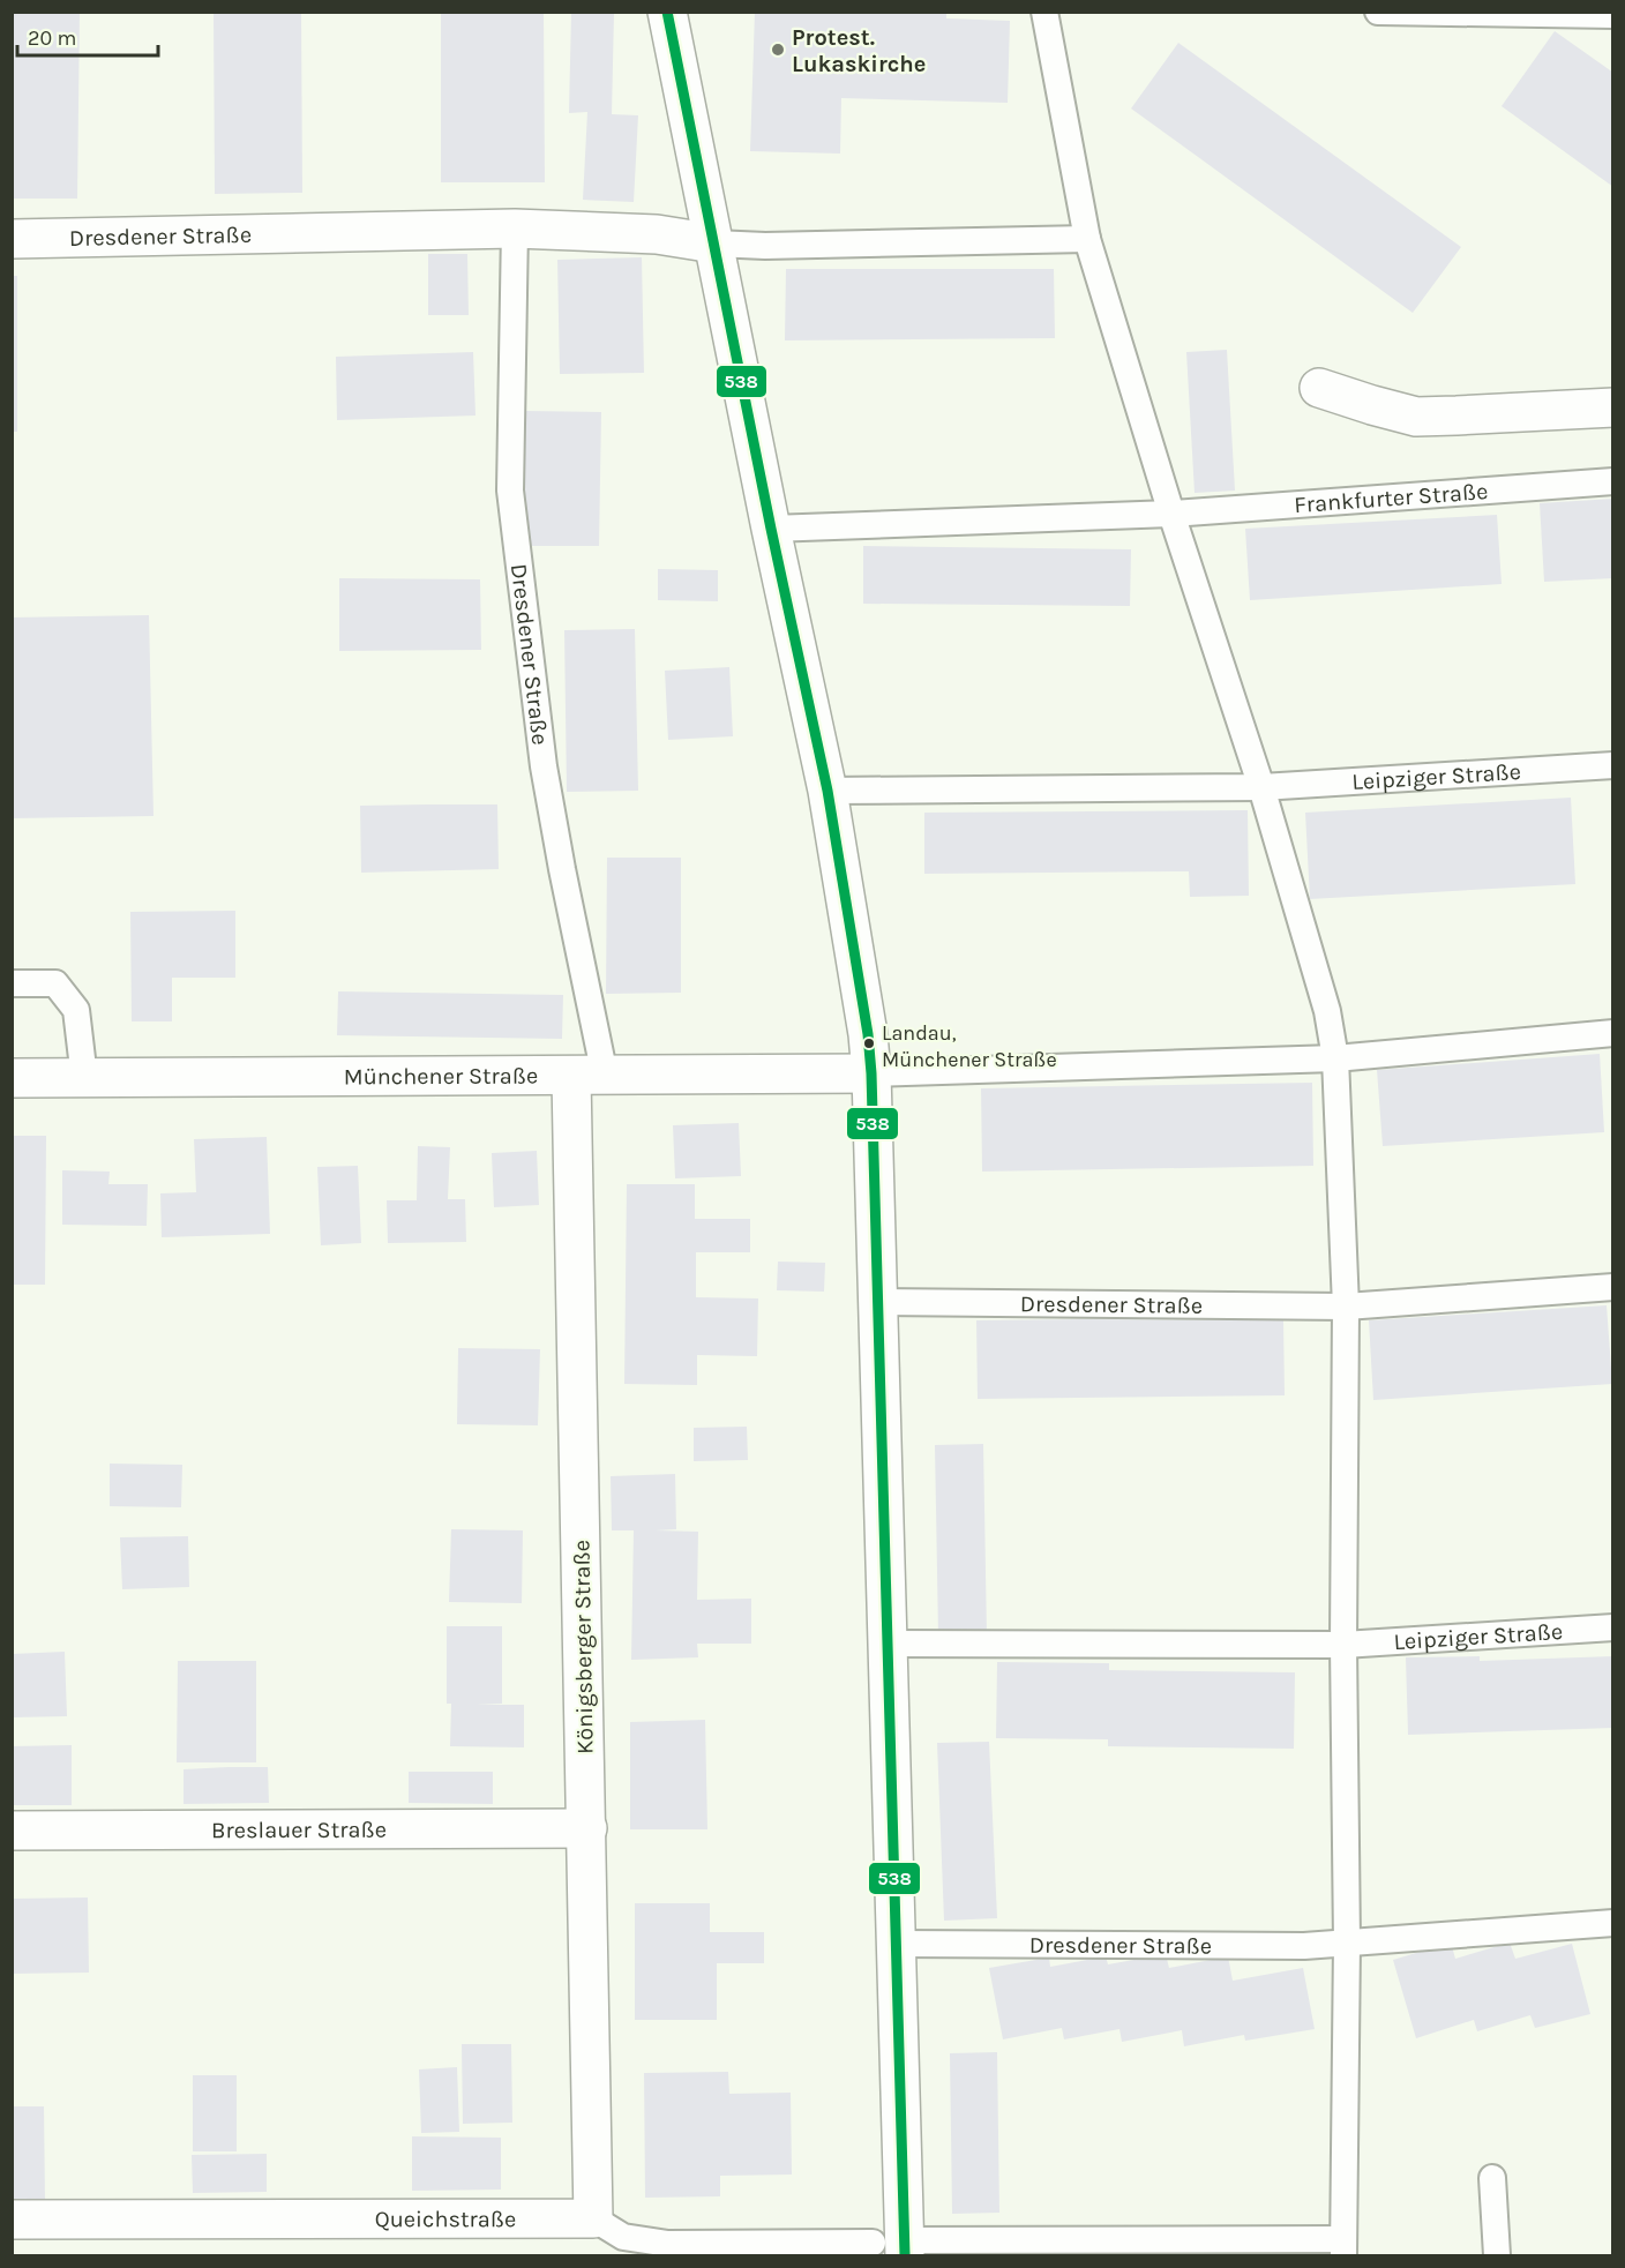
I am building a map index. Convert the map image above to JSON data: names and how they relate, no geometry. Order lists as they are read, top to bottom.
{
  "streets": {
    "street": [
      "Dresdener Straße",
      "Münchener Straße",
      "Königsberger Straße",
      "Breslauer Straße",
      "Queichstraße"
    ],
    "lane": ["Frankfurter Straße", "Leipziger Straße"]
  },
  "crossings": [
    ["Dresdener Straße", "Münchener Straße"],
    ["Dresdener Straße", "Königsberger Straße"],
    ["Münchener Straße", "Königsberger Straße"],
    ["Königsberger Straße", "Breslauer Straße"],
    ["Königsberger Straße", "Queichstraße"]
  ],
  "places": ["Protest. Lukaskirche", "Landau, Münchener Straße"],
  "lines": ["transit line 538"],
  "scale_bar": "20 m"
}
